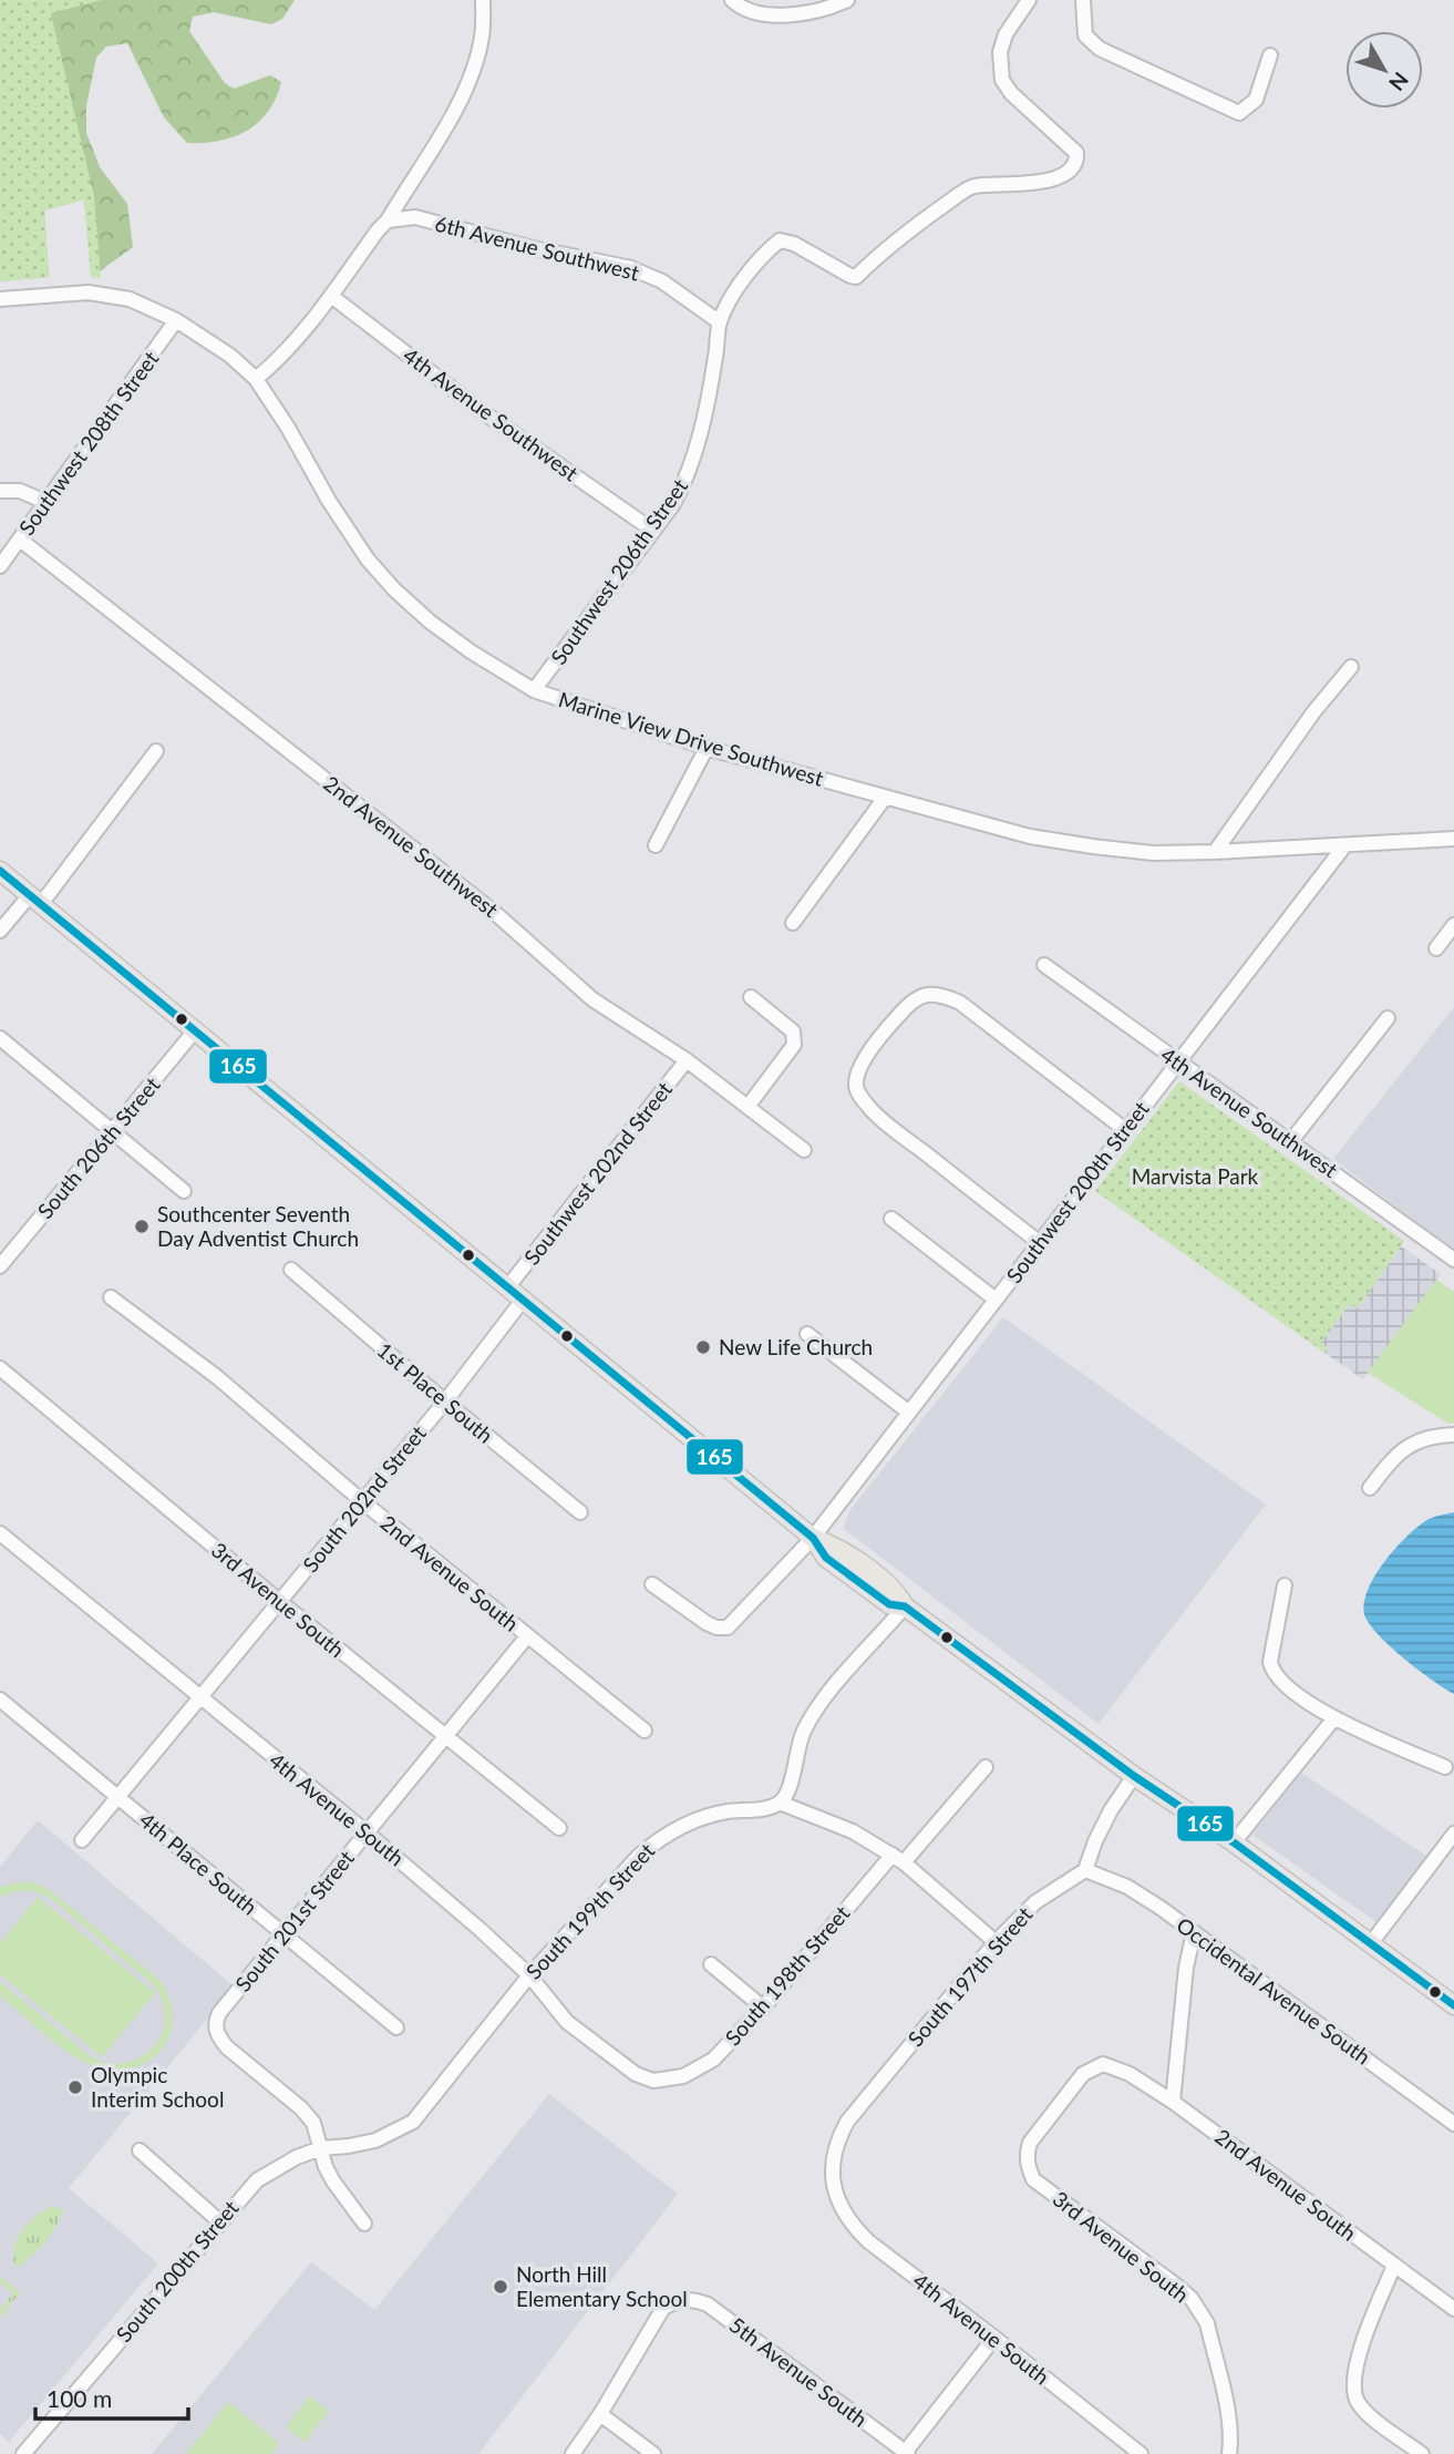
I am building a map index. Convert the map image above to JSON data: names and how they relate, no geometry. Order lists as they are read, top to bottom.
{
  "streets": {
    "street": [
      "6th Avenue Southwest",
      "4th Avenue Southwest",
      "Southwest 208th Street",
      "Southwest 206th Street",
      "Marine View Drive Southwest",
      "2nd Avenue Southwest",
      "South 206th Street",
      "Southwest 202nd Street",
      "Southwest 200th Street",
      "1st Place South",
      "South 202nd Street",
      "2nd Avenue South",
      "3rd Avenue South",
      "4th Avenue South",
      "4th Place South",
      "South 199th Street",
      "South 201st Street",
      "South 198th Street",
      "South 197th Street",
      "Occidental Avenue South",
      "South 200th Street",
      "5th Avenue South"
    ]
  },
  "crossings": [
    ["6th Avenue Southwest", "Southwest 206th Street"],
    ["4th Avenue Southwest", "Southwest 206th Street"],
    ["4th Avenue Southwest", "Southwest 200th Street"],
    ["Southwest 208th Street", "Marine View Drive Southwest"],
    ["Southwest 208th Street", "2nd Avenue Southwest"],
    ["Southwest 206th Street", "Marine View Drive Southwest"],
    ["Marine View Drive Southwest", "Southwest 200th Street"],
    ["2nd Avenue Southwest", "Southwest 202nd Street"],
    ["1st Place South", "South 202nd Street"],
    ["South 202nd Street", "2nd Avenue South"],
    ["South 202nd Street", "3rd Avenue South"],
    ["South 202nd Street", "4th Avenue South"],
    ["South 202nd Street", "4th Place South"],
    ["2nd Avenue South", "3rd Avenue South"],
    ["2nd Avenue South", "South 201st Street"],
    ["3rd Avenue South", "South 201st Street"],
    ["4th Avenue South", "South 199th Street"],
    ["4th Avenue South", "South 201st Street"],
    ["4th Avenue South", "South 198th Street"],
    ["4th Avenue South", "South 197th Street"],
    ["4th Place South", "South 201st Street"],
    ["South 199th Street", "South 201st Street"],
    ["South 199th Street", "South 200th Street"],
    ["South 201st Street", "South 200th Street"],
    ["South 197th Street", "Occidental Avenue South"]
  ],
  "parks": ["Marvista Park"],
  "places": [
    "Southcenter Seventh Day Adventist Church",
    "New Life Church",
    "Olympic Interim School",
    "North Hill Elementary School"
  ],
  "lines": ["transit line 165"],
  "scale_bar": "100 m",
  "north": "bottom right"
}
